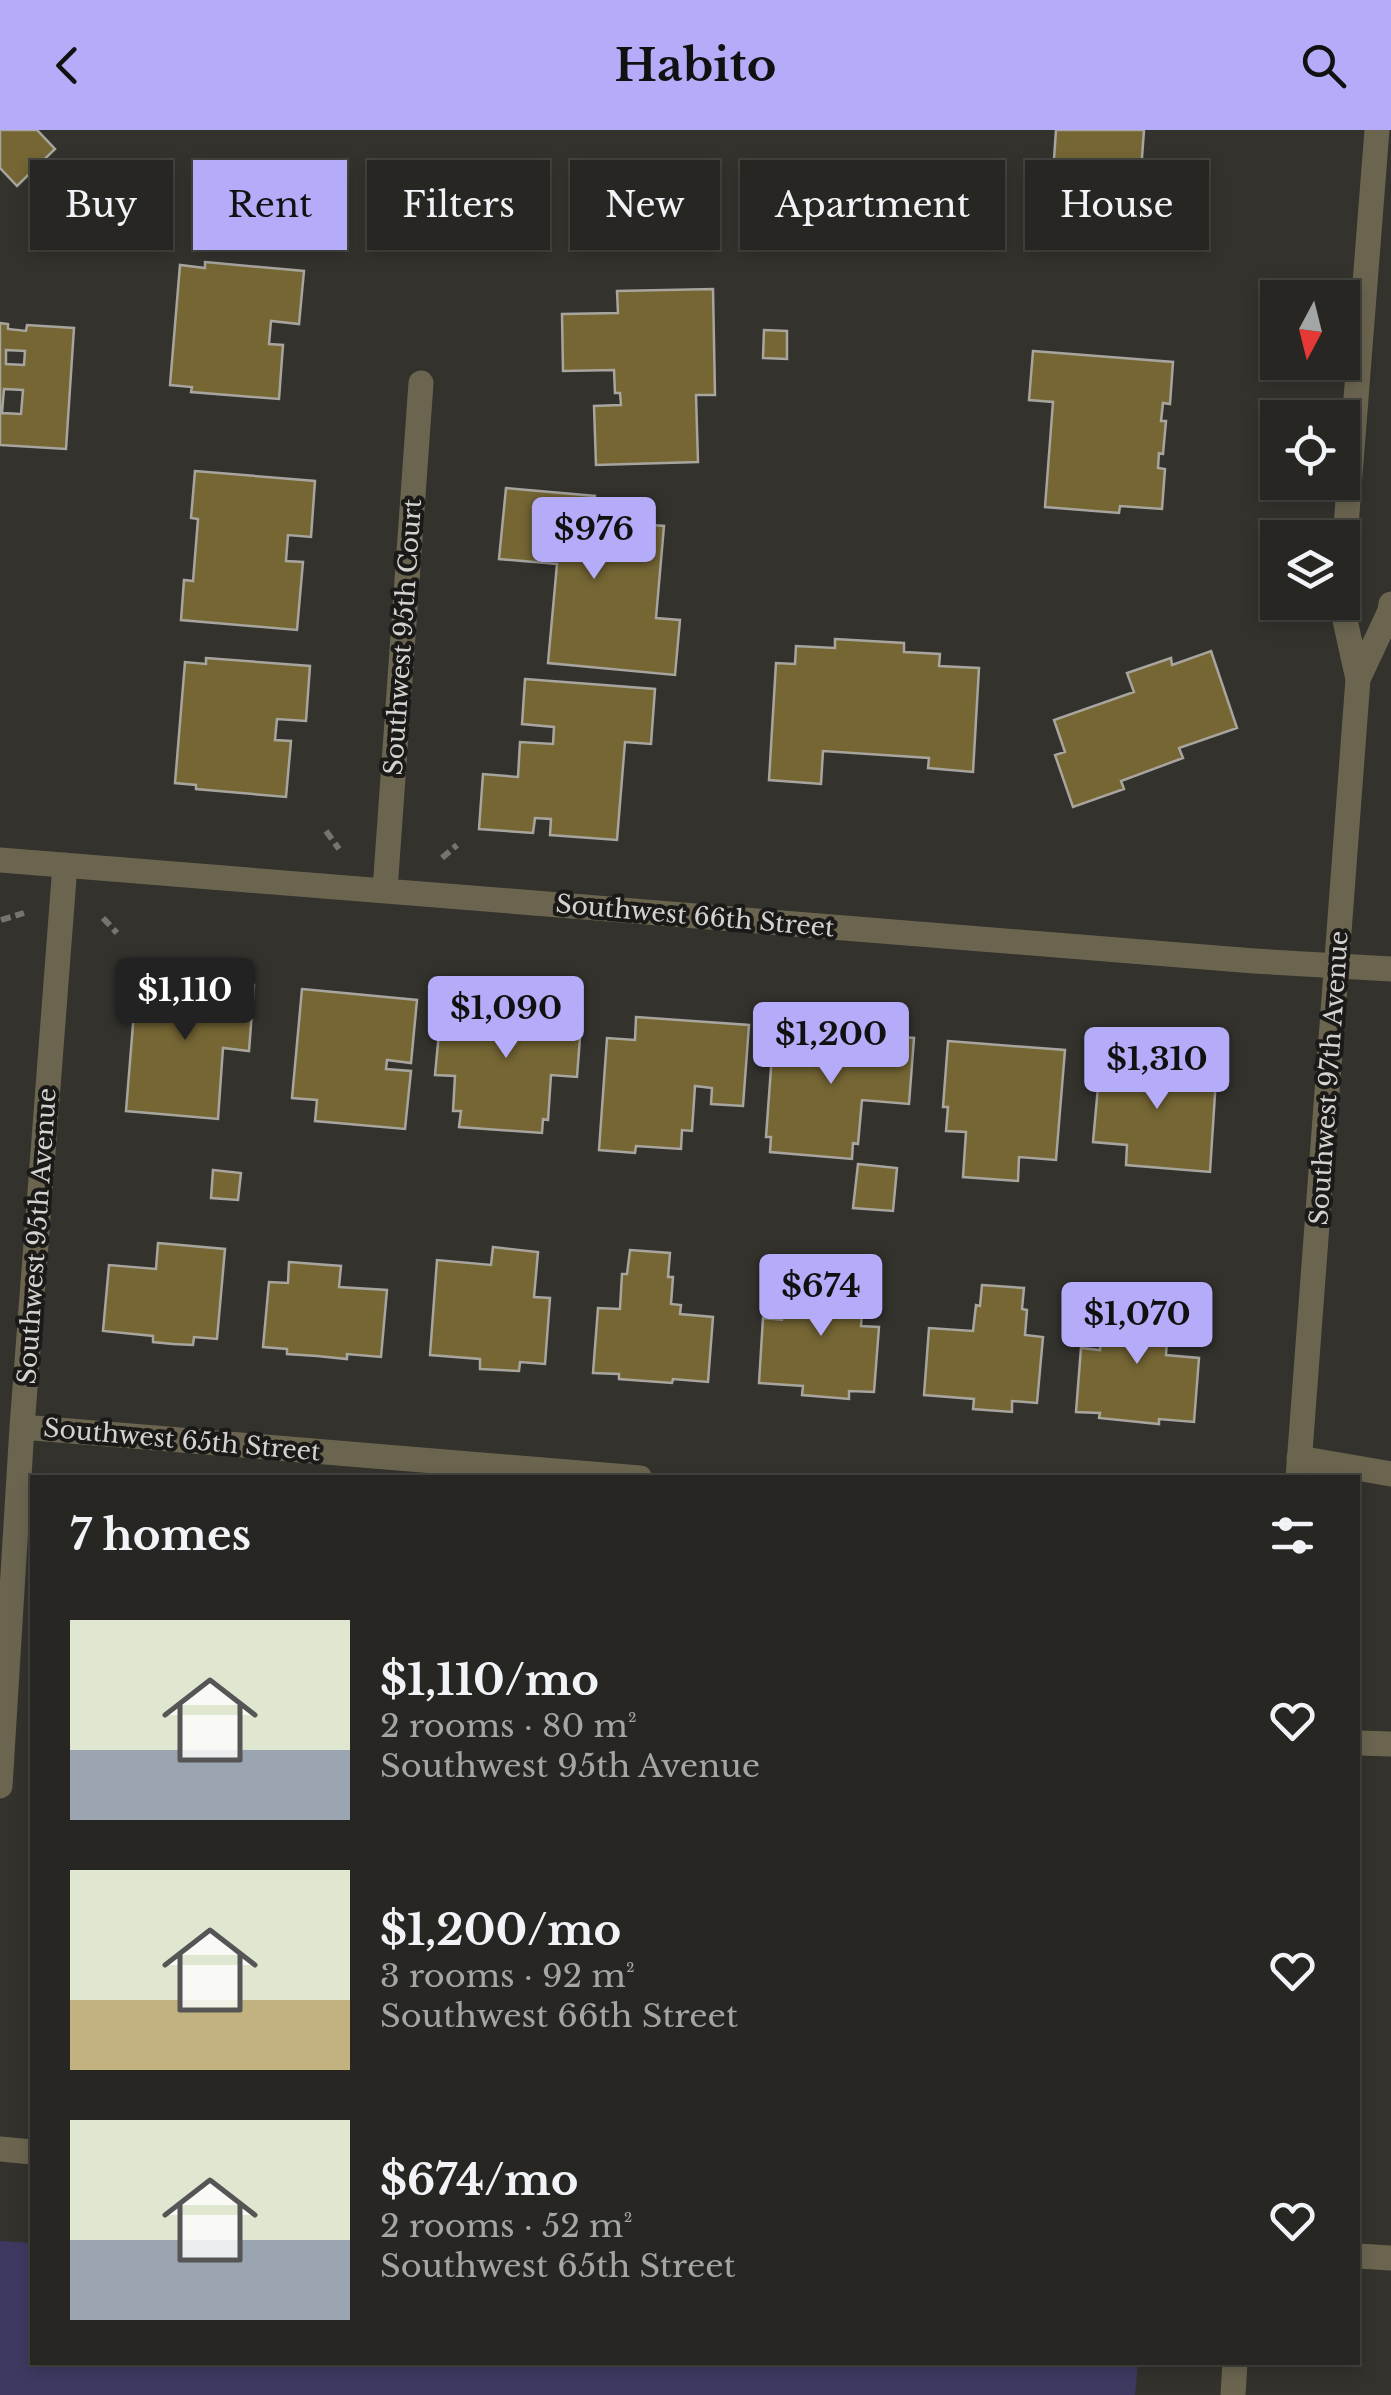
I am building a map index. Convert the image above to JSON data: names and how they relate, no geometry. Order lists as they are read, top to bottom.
{
  "streets": {
    "street": [
      "Southwest 95th Court",
      "Southwest 66th Street",
      "Southwest 97th Avenue",
      "Southwest 95th Avenue",
      "Southwest 65th Street"
    ]
  },
  "crossings": [
    ["Southwest 95th Court", "Southwest 66th Street"],
    ["Southwest 66th Street", "Southwest 97th Avenue"],
    ["Southwest 66th Street", "Southwest 95th Avenue"],
    ["Southwest 95th Avenue", "Southwest 65th Street"]
  ],
  "north": "bottom",
  "page": {
    "header": "Habito",
    "chip": [
      "Buy",
      "Rent",
      "Filters",
      "New",
      "Apartment",
      "House"
    ],
    "price": [
      "$976",
      "$1,110",
      "$1,090",
      "$1,200",
      "$1,310",
      "$674",
      "$1,070"
    ],
    "heading": "7 homes",
    "list": [
      {
        "name": "$1,110/mo",
        "note": "2 rooms · 80 m² · Southwest 95th Avenue"
      },
      {
        "name": "$1,200/mo",
        "note": "3 rooms · 92 m² · Southwest 66th Street"
      },
      {
        "name": "$674/mo",
        "note": "2 rooms · 52 m² · Southwest 65th Street"
      }
    ]
  }
}
